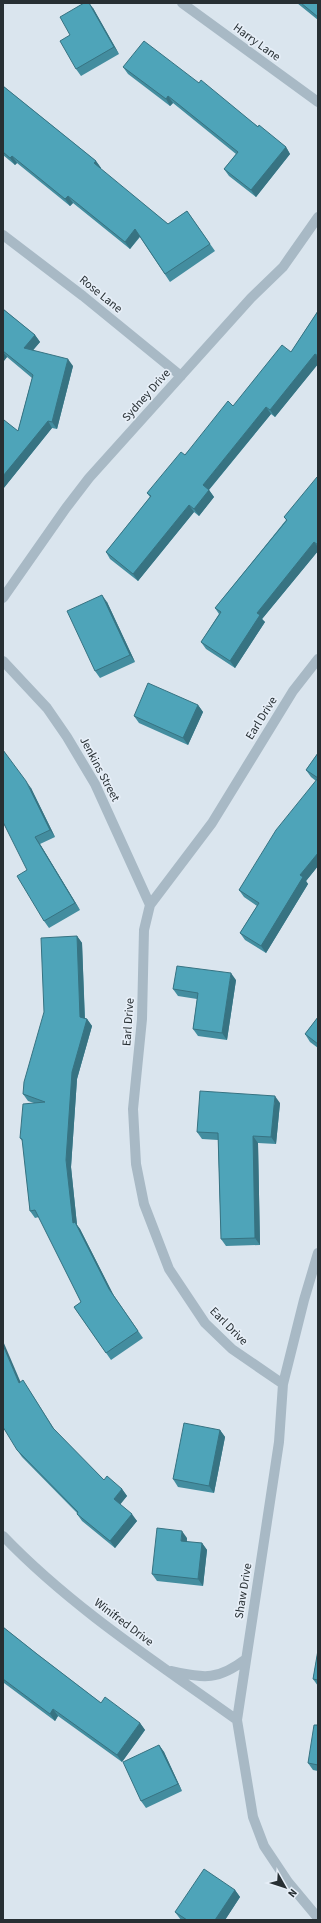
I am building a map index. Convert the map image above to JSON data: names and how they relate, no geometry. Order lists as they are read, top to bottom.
{
  "streets": {
    "street": [
      "Harry Lane",
      "Rose Lane",
      "Sydney Drive",
      "Earl Drive",
      "Jenkins Street",
      "Shaw Drive",
      "Winifred Drive"
    ]
  },
  "crossings": [
    ["Rose Lane", "Sydney Drive"],
    ["Earl Drive", "Jenkins Street"],
    ["Earl Drive", "Shaw Drive"],
    ["Shaw Drive", "Winifred Drive"]
  ],
  "north": "bottom right"
}
